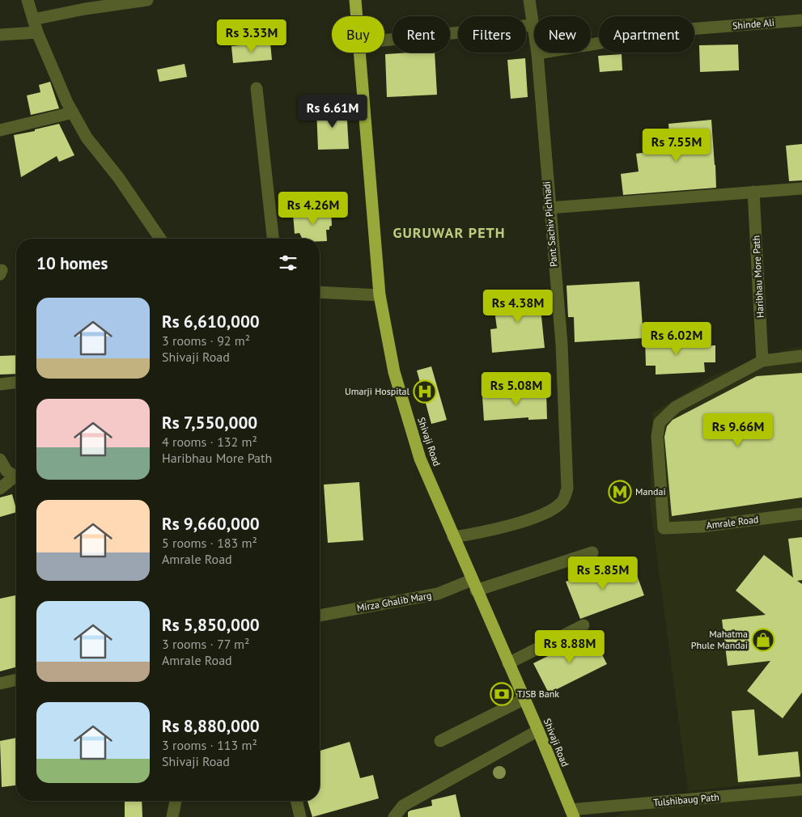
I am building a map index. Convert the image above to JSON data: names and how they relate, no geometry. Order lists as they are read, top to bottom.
{
  "streets": {
    "highway": ["Shivaji Road"],
    "street": [
      "Shinde Ali",
      "Pant Sachiv Pichhadi",
      "Haribhau More Path",
      "Amrale Road",
      "Mirza Ghalib Marg",
      "Tulshibaug Path"
    ]
  },
  "crossings": [
    ["Shinde Ali", "Pant Sachiv Pichhadi"],
    ["Pant Sachiv Pichhadi", "Shivaji Road"],
    ["Haribhau More Path", "Amrale Road"],
    ["Shivaji Road", "Mirza Ghalib Marg"],
    ["Shivaji Road", "Tulshibaug Path"]
  ],
  "districts": ["GURUWAR PETH"],
  "places": {
    "hospital": ["Umarji Hospital"],
    "metro station": ["Mandai"],
    "shop": ["Mahatma Phule Mandai"],
    "bank": ["TJSB Bank"]
  },
  "page": {
    "chip": [
      "Buy",
      "Rent",
      "Filters",
      "New",
      "Apartment"
    ],
    "price": [
      "Rs 3.33M",
      "Rs 6.61M",
      "Rs 7.55M",
      "Rs 4.26M",
      "Rs 4.38M",
      "Rs 6.02M",
      "Rs 5.08M",
      "Rs 9.66M",
      "Rs 5.85M",
      "Rs 8.88M"
    ],
    "heading": "10 homes",
    "list": [
      {
        "name": "Rs 6,610,000",
        "note": "3 rooms · 92 m² · Shivaji Road"
      },
      {
        "name": "Rs 7,550,000",
        "note": "4 rooms · 132 m² · Haribhau More Path"
      },
      {
        "name": "Rs 9,660,000",
        "note": "5 rooms · 183 m² · Amrale Road"
      },
      {
        "name": "Rs 5,850,000",
        "note": "3 rooms · 77 m² · Amrale Road"
      },
      {
        "name": "Rs 8,880,000",
        "note": "3 rooms · 113 m² · Shivaji Road"
      }
    ]
  }
}
